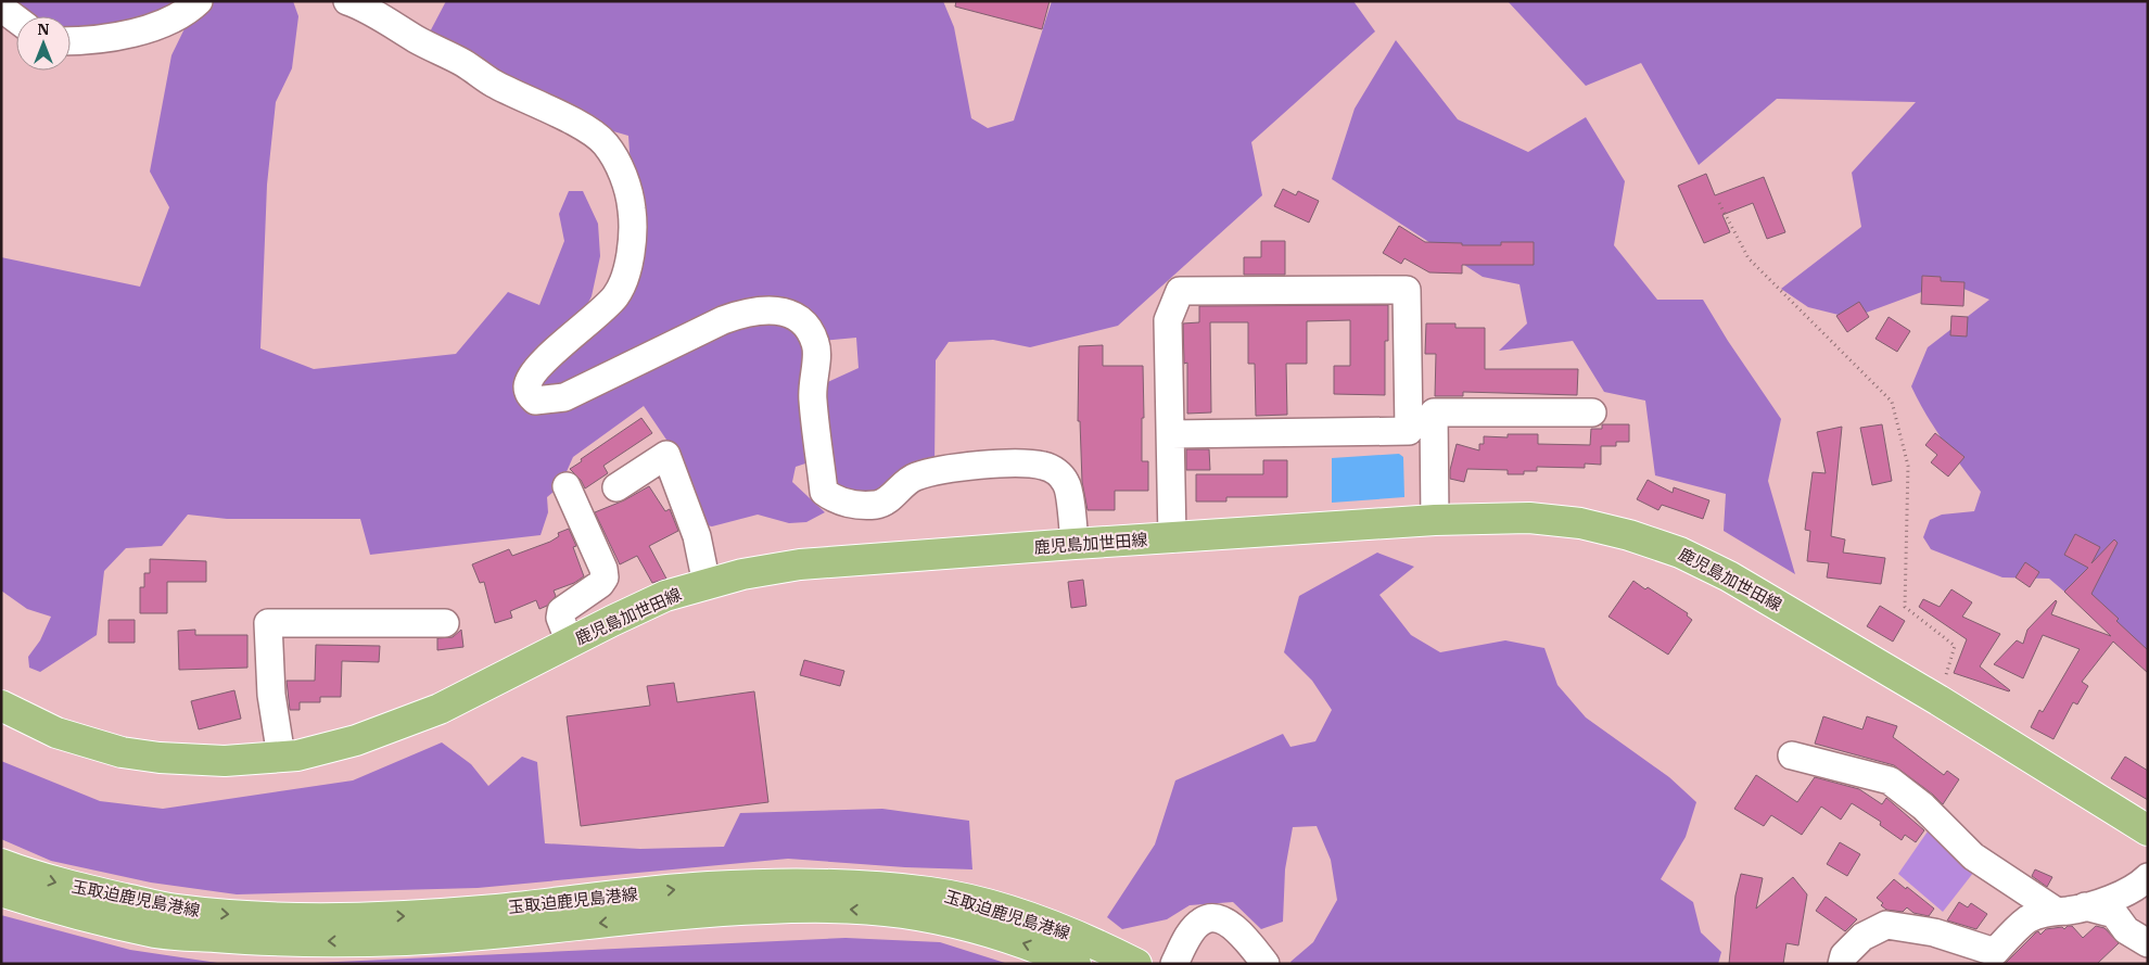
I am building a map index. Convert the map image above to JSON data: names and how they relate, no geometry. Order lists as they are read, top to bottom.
{
  "streets": {
    "main road": ["鹿児島加世田線", "玉取迫鹿児島港線"]
  },
  "north": "top"
}
